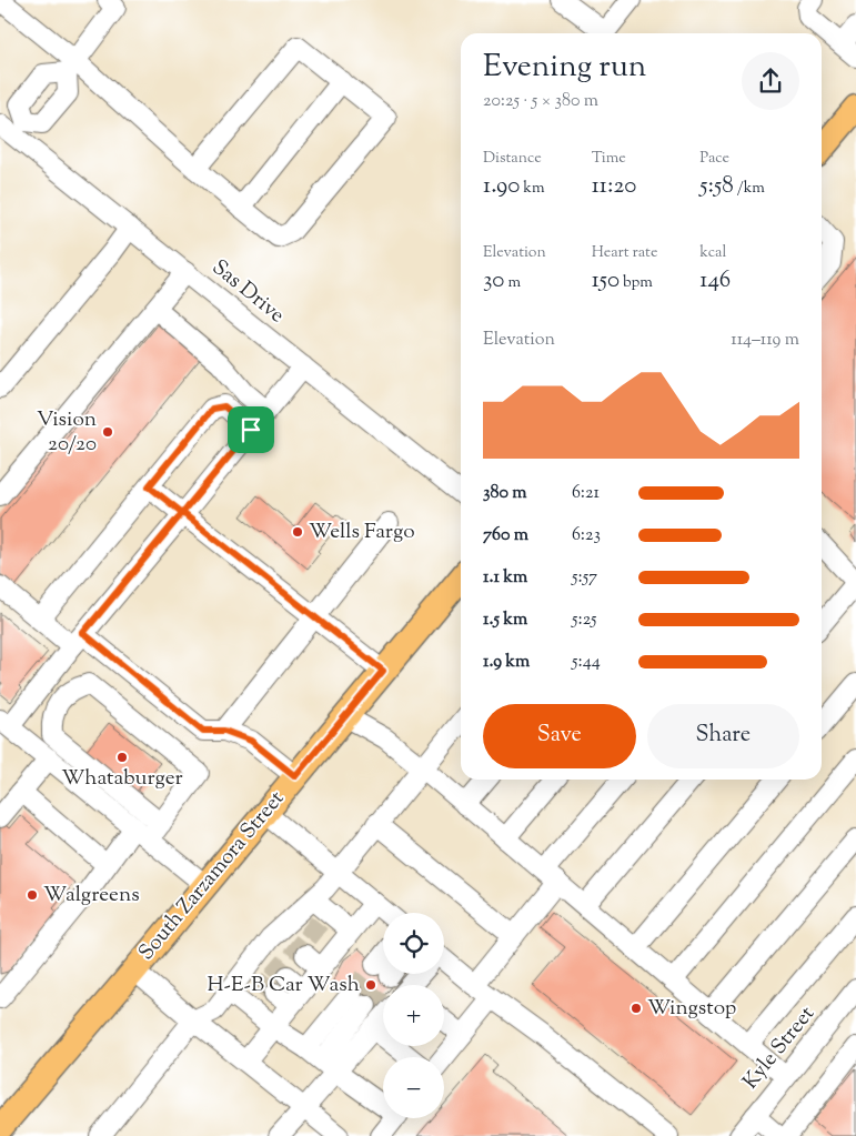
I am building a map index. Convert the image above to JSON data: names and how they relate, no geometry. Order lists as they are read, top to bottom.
{
  "streets": {
    "main road": ["South Zarzamora Street"],
    "street": ["Sas Drive", "Kyle Street"]
  },
  "places": [
    "Vision 20/20",
    "Wells Fargo",
    "Whataburger",
    "Walgreens",
    "H-E-B Car Wash",
    "Wingstop"
  ],
  "page": {
    "heading": ["Evening run", "20:25 · 5 × 380 m"],
    "stats": [
      ["Distance", "1.90 km"],
      ["Time", "11:20"],
      ["Pace", "5:58 /km"],
      ["Elevation", "30 m"],
      ["Heart rate", "150 bpm"],
      ["kcal", "146"]
    ],
    "chart": ["Elevation", "114–119 m"],
    "list": [
      {
        "name": "380 m",
        "note": "6:21"
      },
      {
        "name": "760 m",
        "note": "6:23"
      },
      {
        "name": "1.1 km",
        "note": "5:57"
      },
      {
        "name": "1.5 km",
        "note": "5:25"
      },
      {
        "name": "1.9 km",
        "note": "5:44"
      }
    ],
    "buttons": ["Save", "Share"],
    "map_buttons": ["+", "−"]
  }
}
